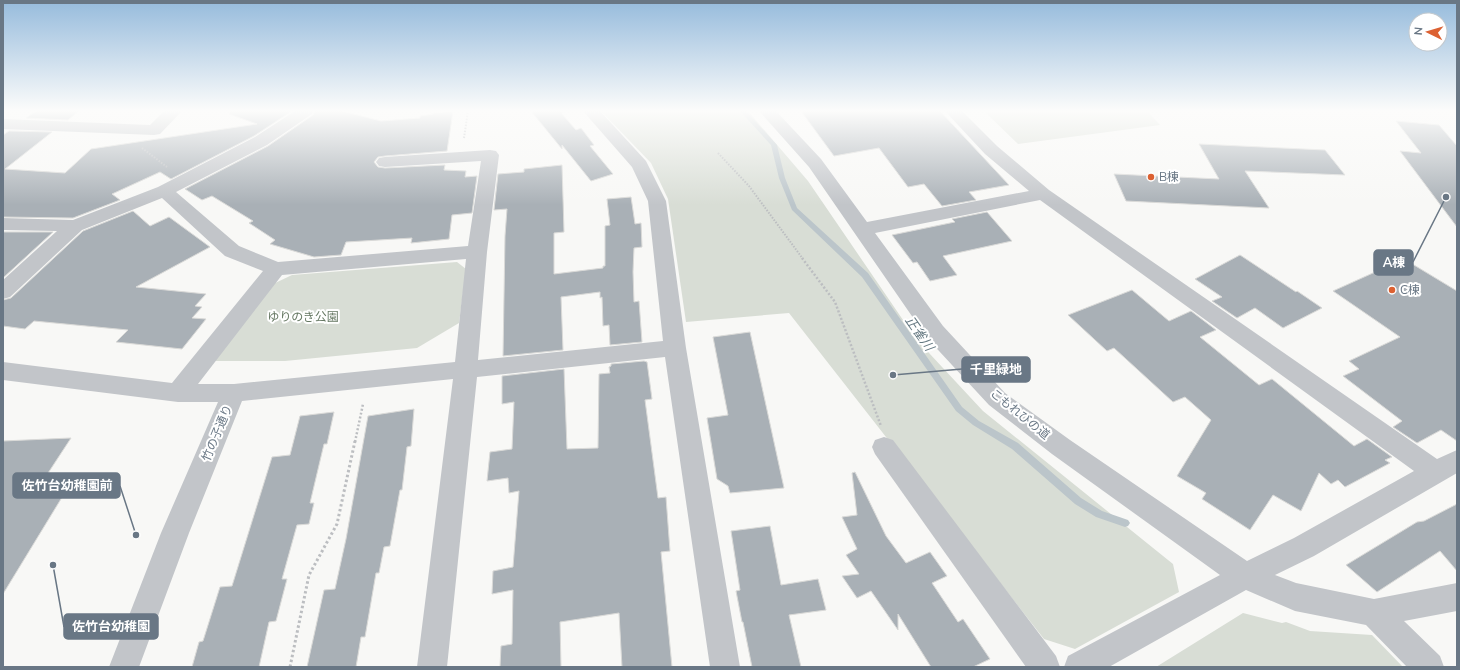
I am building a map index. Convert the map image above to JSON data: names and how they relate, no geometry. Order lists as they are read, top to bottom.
{
  "streets": {
    "street": ["こもれびの道", "竹の子通り"]
  },
  "water": ["正雀川"],
  "parks": ["ゆりのき公園"],
  "places": [
    "B棟",
    "A棟",
    "C棟",
    "千里緑地",
    "佐竹台幼稚園前",
    "佐竹台幼稚園"
  ],
  "north": "left"
}
